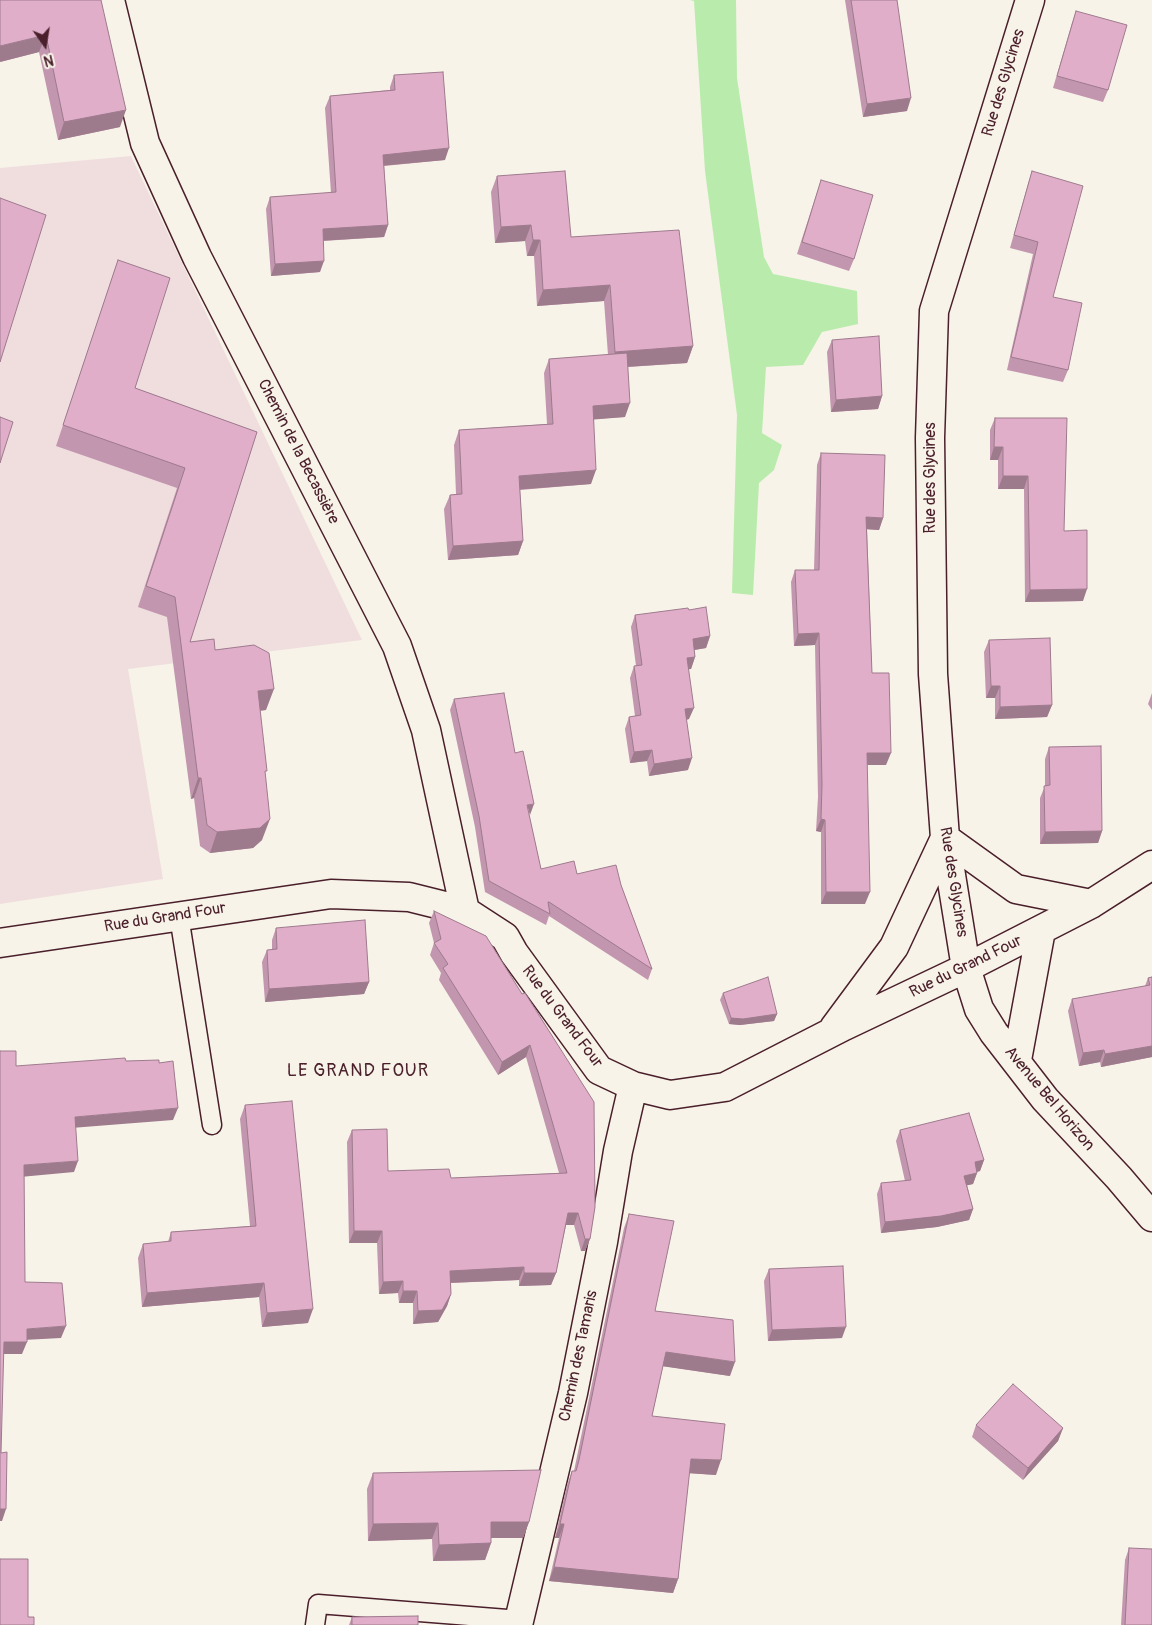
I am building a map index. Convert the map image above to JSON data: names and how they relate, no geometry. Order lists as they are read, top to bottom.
{
  "streets": {
    "street": [
      "Rue des Glycines",
      "Chemin de la Becassière",
      "Rue du Grand Four",
      "Avenue Bel Horizon",
      "Chemin des Tamaris"
    ]
  },
  "crossings": [
    ["Rue des Glycines", "Rue du Grand Four"],
    ["Rue des Glycines", "Avenue Bel Horizon"],
    ["Chemin de la Becassière", "Rue du Grand Four"],
    ["Rue du Grand Four", "Avenue Bel Horizon"],
    ["Rue du Grand Four", "Chemin des Tamaris"]
  ],
  "districts": ["LE GRAND FOUR"],
  "north": "bottom"
}
